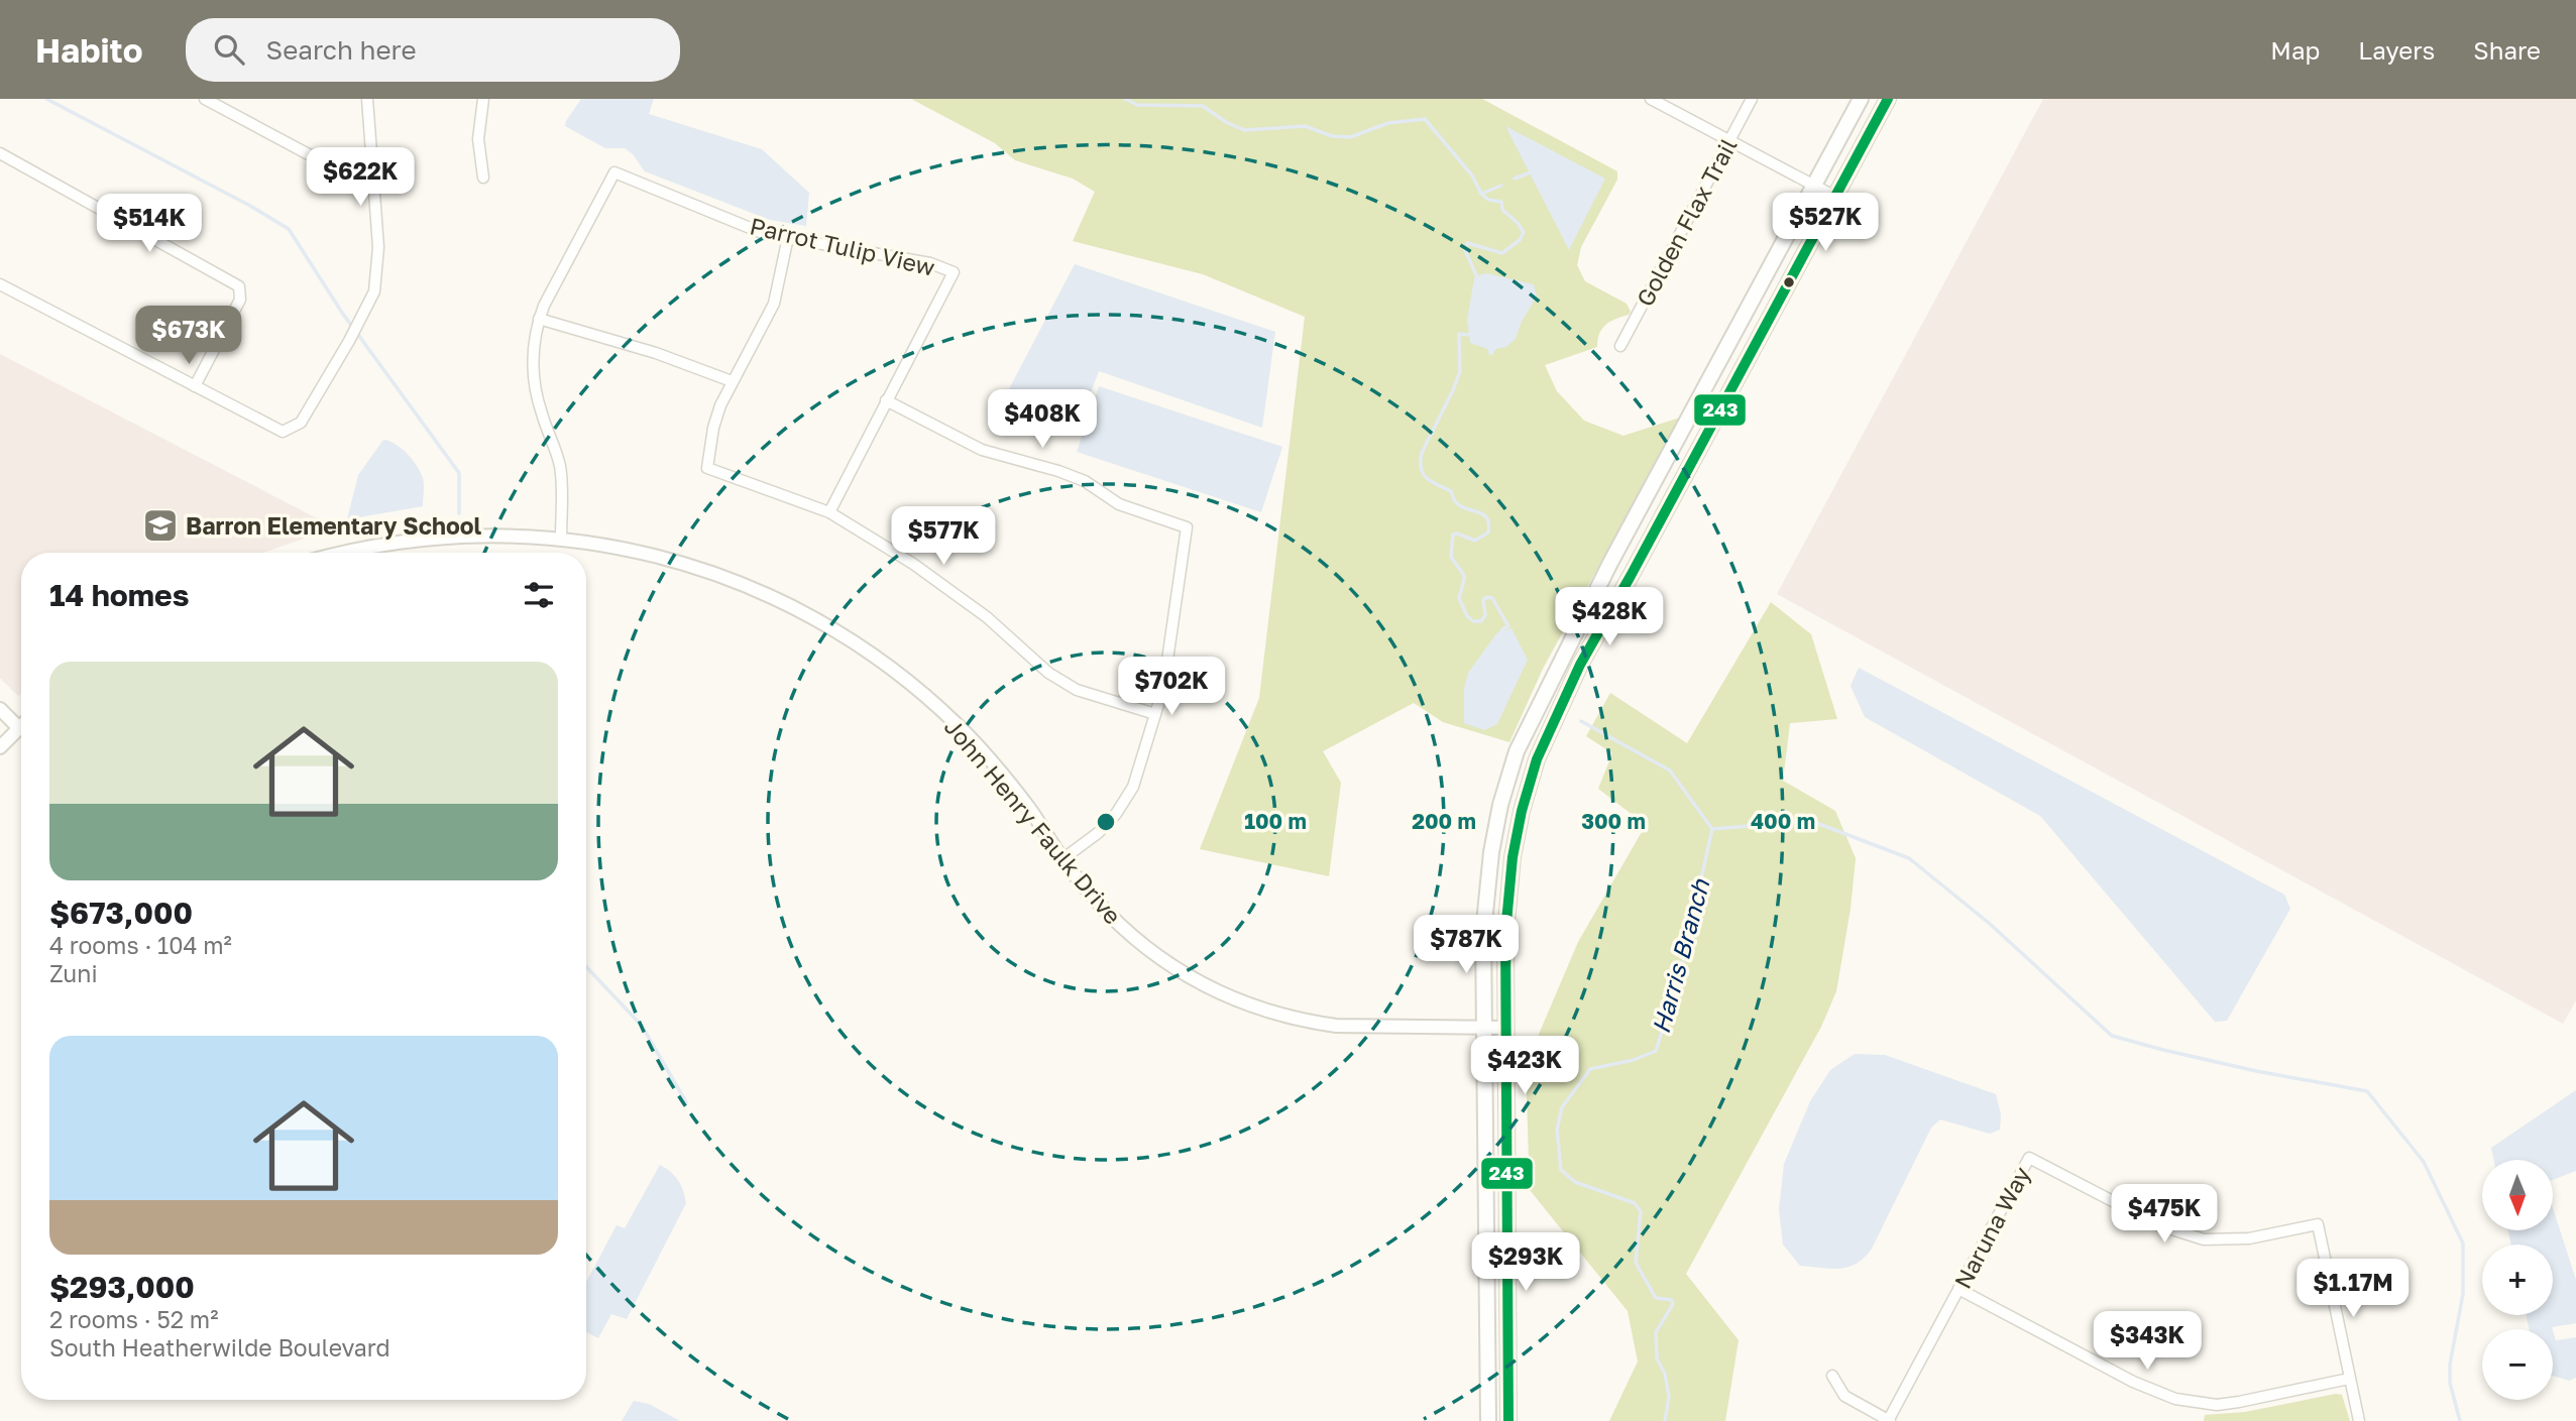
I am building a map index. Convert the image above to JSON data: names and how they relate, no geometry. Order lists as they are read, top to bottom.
{
  "streets": {
    "street": [
      "Golden Flax Trail",
      "Parrot Tulip View",
      "John Henry Faulk Drive",
      "Naruna Way"
    ]
  },
  "water": ["Harris Branch"],
  "places": {
    "school or university": ["Barron Elementary School"]
  },
  "lines": ["transit line 243"],
  "north": "bottom",
  "page": {
    "header": "Habito",
    "search": "Search here",
    "nav": ["Map", "Layers", "Share"],
    "price": [
      "$622K",
      "$527K",
      "$514K",
      "$673K",
      "$408K",
      "$577K",
      "$428K",
      "$702K",
      "$787K",
      "$423K",
      "$475K",
      "$293K",
      "$1.17M",
      "$343K"
    ],
    "heading": "14 homes",
    "list": [
      {
        "name": "$673,000",
        "note": "4 rooms · 104 m² · Zuni"
      },
      {
        "name": "$293,000",
        "note": "2 rooms · 52 m² · South Heatherwilde Boulevard"
      }
    ],
    "map_buttons": ["+", "−"]
  },
  "rings": [
    "100 m",
    "200 m",
    "300 m",
    "400 m"
  ]
}
